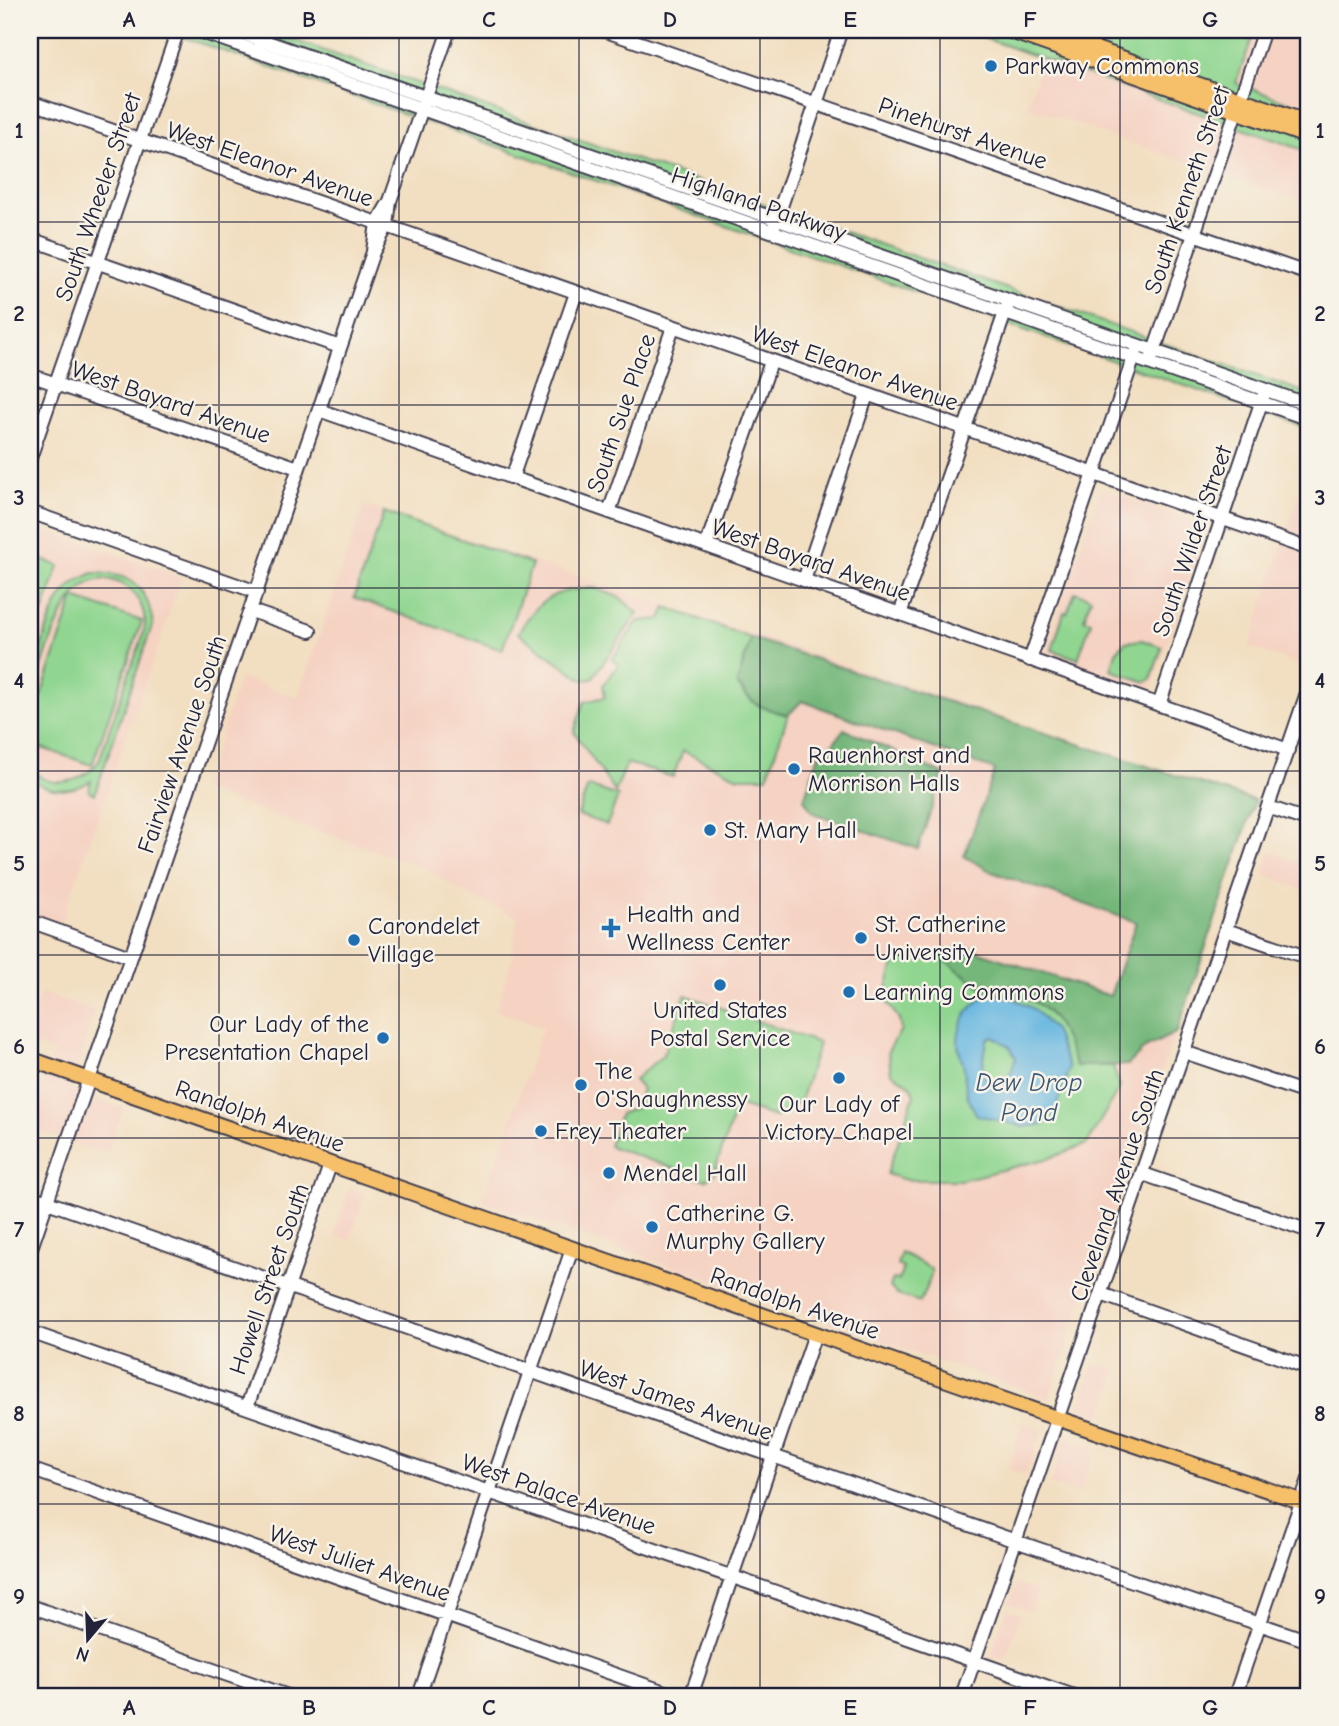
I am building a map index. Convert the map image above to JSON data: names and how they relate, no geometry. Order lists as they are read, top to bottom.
{
  "streets": {
    "main road": ["Randolph Avenue"],
    "street": [
      "Pinehurst Avenue",
      "West Eleanor Avenue",
      "South Kenneth Street",
      "South Wheeler Street",
      "Highland Parkway",
      "West Bayard Avenue",
      "South Sue Place",
      "South Wilder Street",
      "Fairview Avenue South",
      "Cleveland Avenue South",
      "Howell Street South",
      "West James Avenue",
      "West Palace Avenue",
      "West Juliet Avenue"
    ]
  },
  "crossings": [
    ["Pinehurst Avenue", "South Kenneth Street"],
    ["West Eleanor Avenue", "South Wheeler Street"],
    ["West Eleanor Avenue", "South Sue Place"],
    ["West Eleanor Avenue", "South Wilder Street"],
    ["West Eleanor Avenue", "Fairview Avenue South"],
    ["South Kenneth Street", "Highland Parkway"],
    ["South Wheeler Street", "West Bayard Avenue"],
    ["Highland Parkway", "South Wilder Street"],
    ["Highland Parkway", "Fairview Avenue South"],
    ["West Bayard Avenue", "South Sue Place"],
    ["West Bayard Avenue", "South Wilder Street"],
    ["West Bayard Avenue", "Fairview Avenue South"],
    ["West Bayard Avenue", "Cleveland Avenue South"],
    ["Fairview Avenue South", "Randolph Avenue"],
    ["Fairview Avenue South", "West James Avenue"],
    ["Randolph Avenue", "Cleveland Avenue South"],
    ["Randolph Avenue", "Howell Street South"],
    ["Cleveland Avenue South", "West James Avenue"],
    ["Cleveland Avenue South", "West Palace Avenue"],
    ["Howell Street South", "West James Avenue"],
    ["Howell Street South", "West Palace Avenue"]
  ],
  "water": ["Dew Drop Pond"],
  "places": {
    "other": [
      "Parkway Commons",
      "Rauenhorst and Morrison Halls",
      "St. Mary Hall",
      "St. Catherine University",
      "Carondelet Village",
      "United States Postal Service",
      "Learning Commons",
      "Our Lady of the Presentation Chapel",
      "Our Lady of Victory Chapel",
      "The O'Shaughnessy",
      "Frey Theater",
      "Mendel Hall",
      "Catherine G. Murphy Gallery"
    ],
    "health": ["Health and Wellness Center"]
  },
  "north": "bottom",
  "grid": {
    "columns": [
      "A",
      "B",
      "C",
      "D",
      "E",
      "F",
      "G"
    ],
    "rows": [
      "1",
      "2",
      "3",
      "4",
      "5",
      "6",
      "7",
      "8",
      "9"
    ]
  }
}
